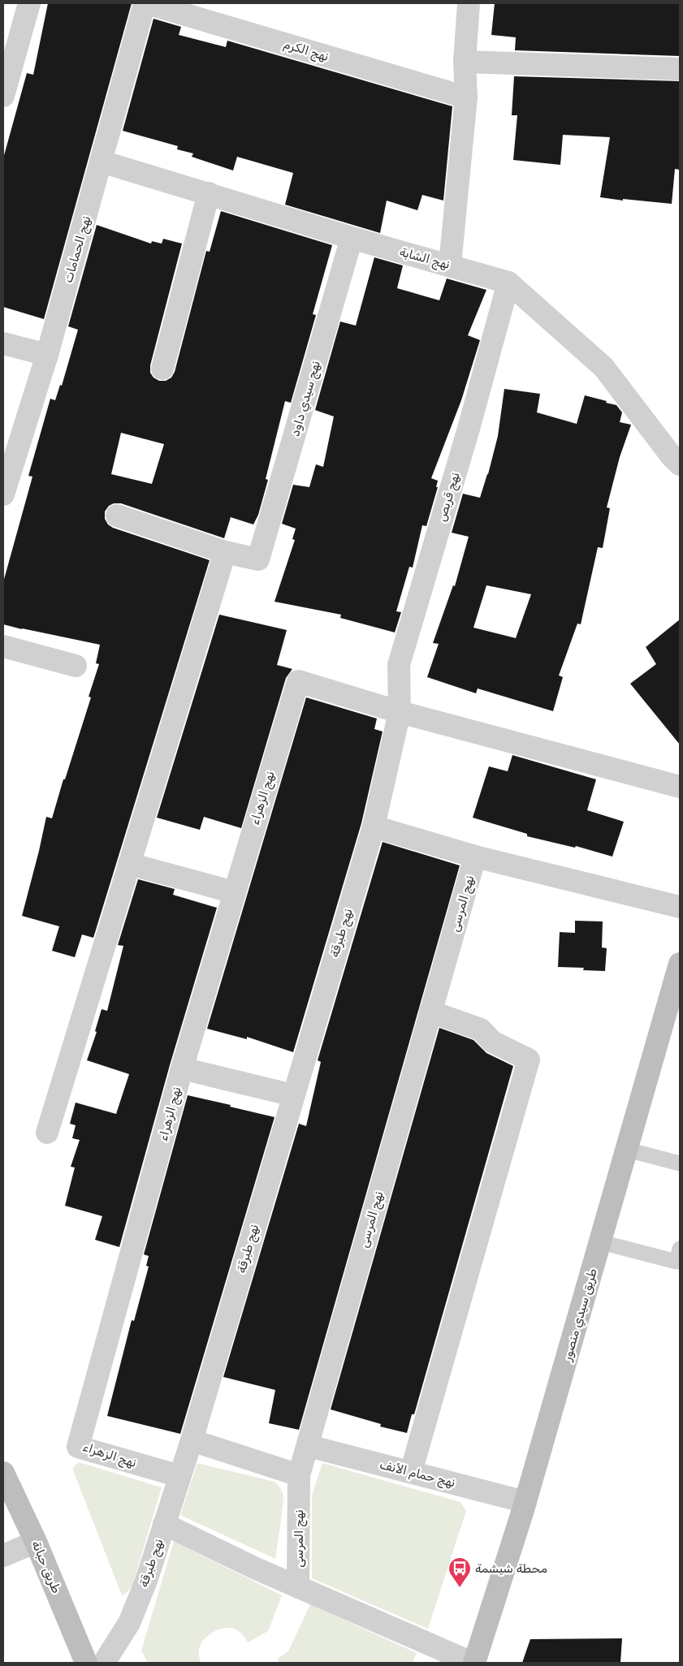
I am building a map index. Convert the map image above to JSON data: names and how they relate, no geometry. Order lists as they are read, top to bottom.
{
  "streets": {
    "main road": ["طريق سيدي منصور", "طريق حبانة"],
    "street": [
      "نهج الكرم",
      "نهج الحمامات",
      "نهج الشابة",
      "نهج سيدي داود",
      "نهج قربص",
      "نهج الزهراء",
      "نهج المرسى",
      "نهج طبرقة",
      "نهج حمام الأنف"
    ]
  },
  "crossings": [
    ["نهج الكرم", "نهج الحمامات"],
    ["نهج الحمامات", "نهج الشابة"],
    ["نهج الشابة", "نهج سيدي داود"],
    ["نهج الشابة", "نهج قربص"],
    ["نهج قربص", "نهج الزهراء"],
    ["نهج قربص", "نهج طبرقة"],
    ["نهج الزهراء", "نهج طبرقة"],
    ["نهج المرسى", "نهج حمام الأنف"],
    ["طريق سيدي منصور", "نهج حمام الأنف"]
  ],
  "places": {
    "bus stop": ["محطة شيشمة"]
  }
}
